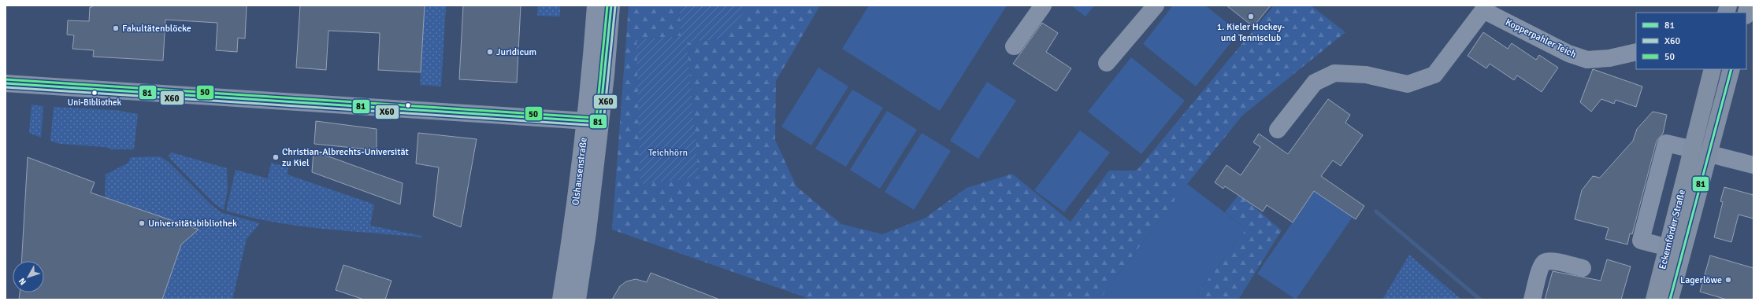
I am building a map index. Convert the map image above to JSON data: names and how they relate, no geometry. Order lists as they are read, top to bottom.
{
  "streets": {
    "main road": ["Eckernförder Straße"],
    "street": ["Kopperpahler Teich", "Olshausenstraße"]
  },
  "parks": ["Teichhörn"],
  "places": [
    "1. Kieler Hockey- und Tennisclub",
    "Fakultätenblöcke",
    "Juridicum",
    "Uni-Bibliothek",
    "Christian-Albrechts-Universität zu Kiel",
    "Universitätsbibliothek",
    "Lagerlöwe"
  ],
  "lines": ["transit line 81", "transit line 50", "transit line X60"],
  "legend": ["81", "X60", "50"],
  "north": "bottom left"
}
